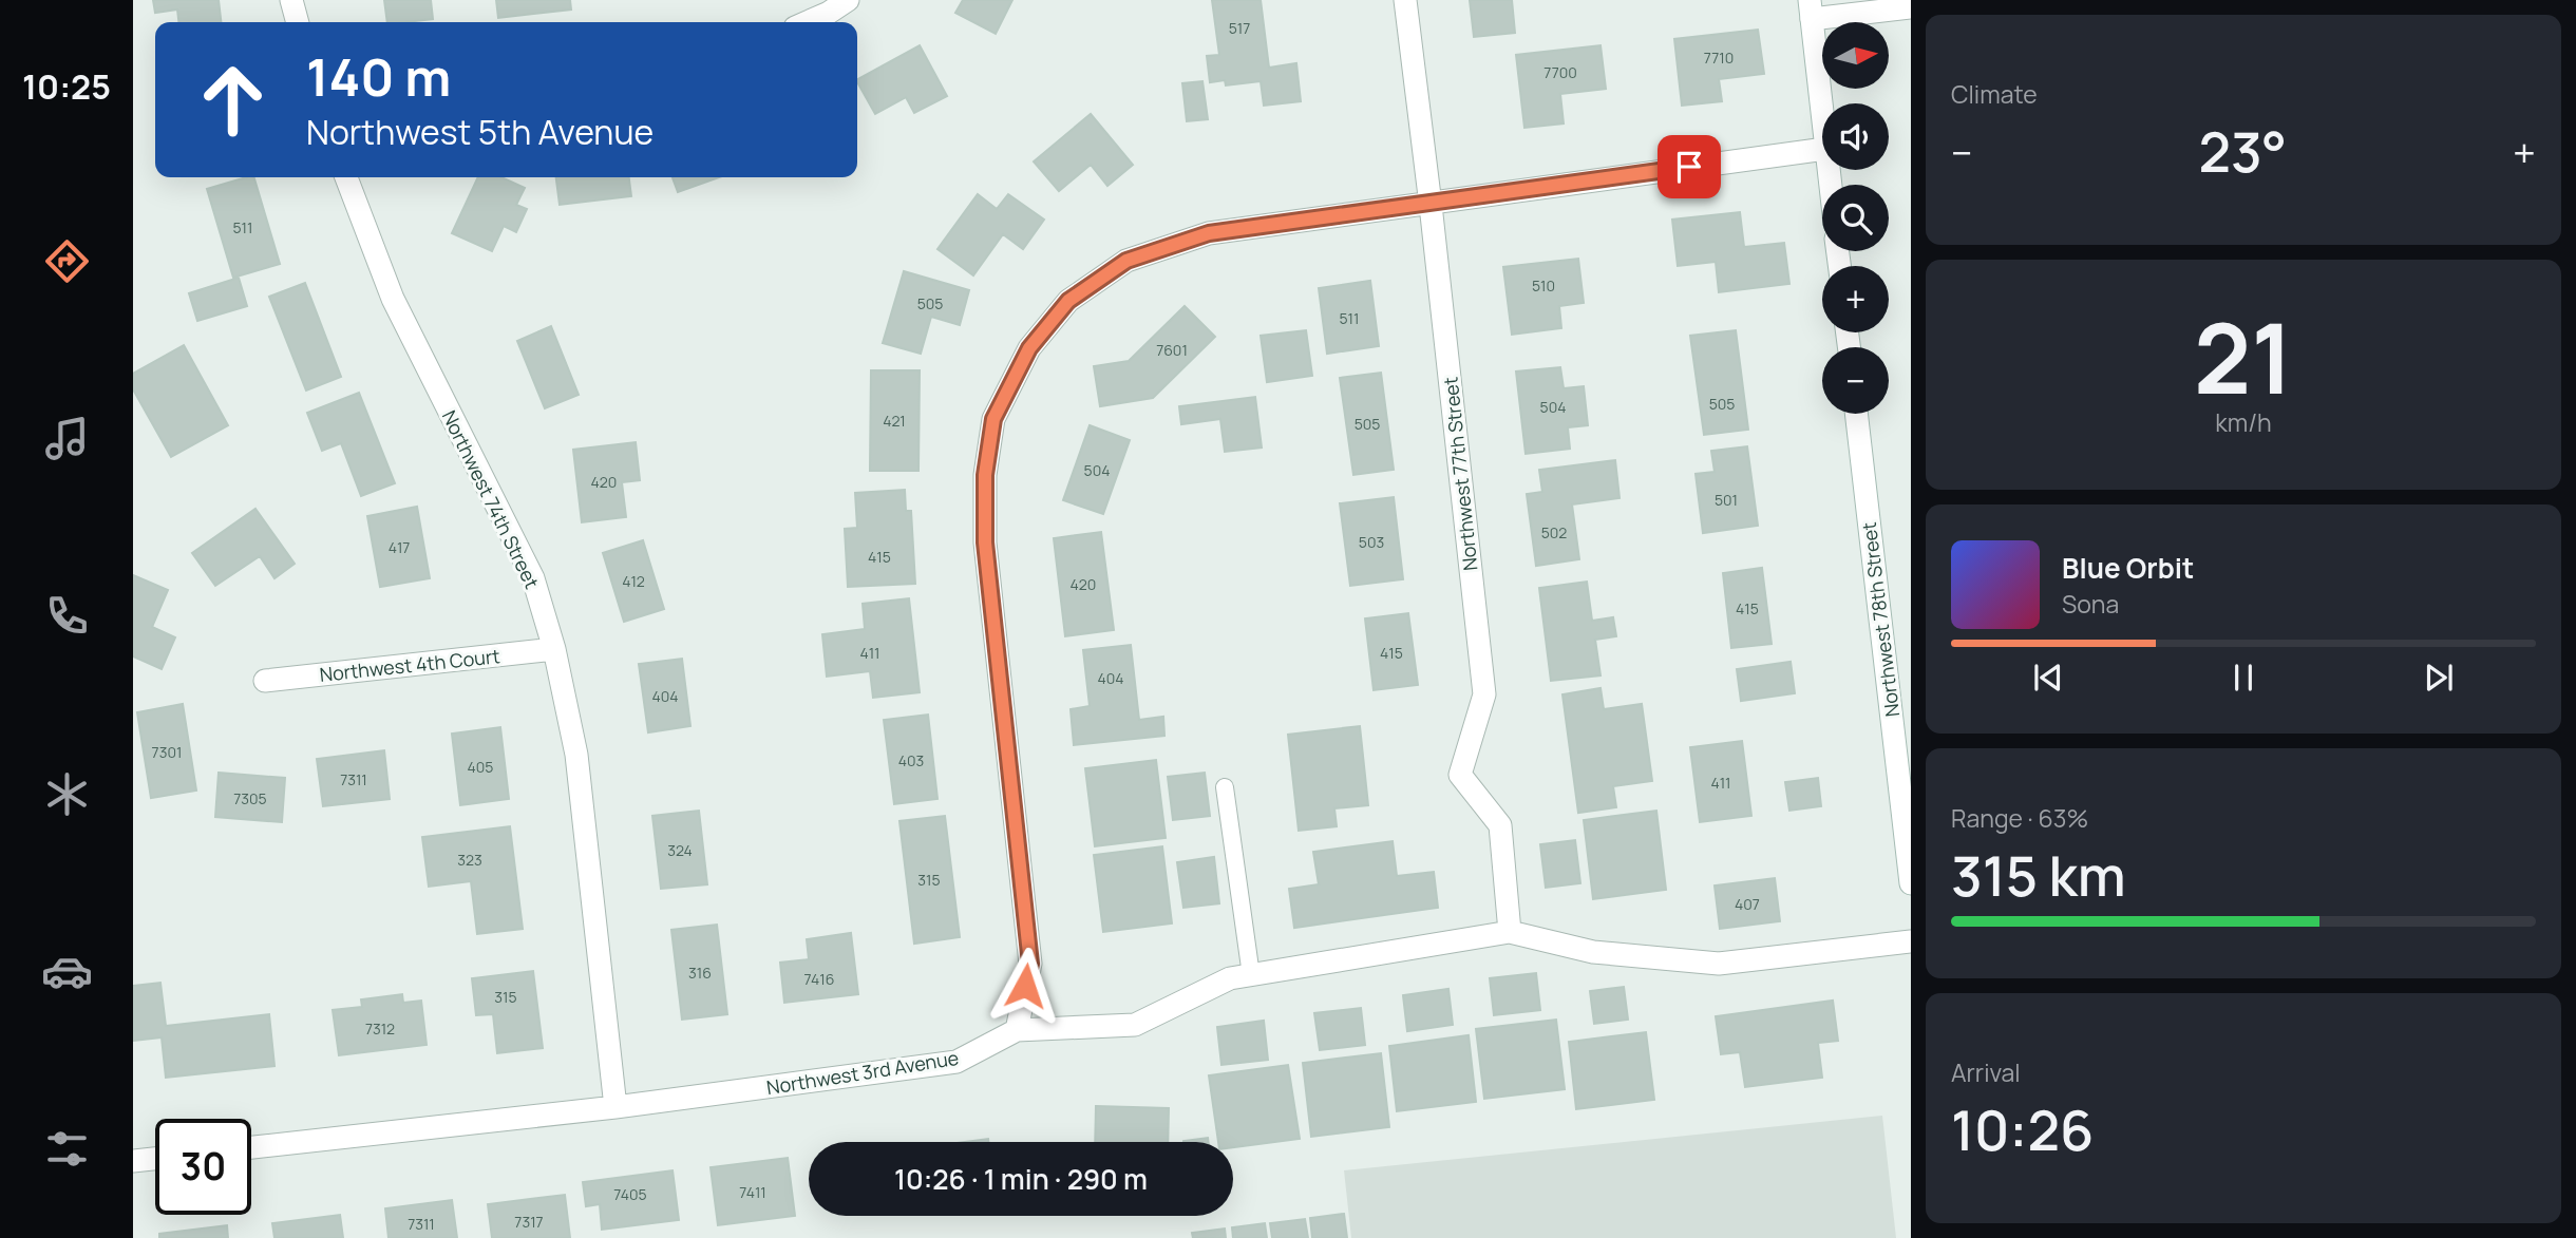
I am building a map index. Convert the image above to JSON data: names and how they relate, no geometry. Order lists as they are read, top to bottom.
{
  "streets": {
    "street": [
      "Northwest 77th Street",
      "Northwest 74th Street",
      "Northwest 78th Street",
      "Northwest 4th Court",
      "Northwest 3rd Avenue"
    ]
  },
  "crossings": [
    ["Northwest 77th Street", "Northwest 3rd Avenue"],
    ["Northwest 74th Street", "Northwest 4th Court"],
    ["Northwest 74th Street", "Northwest 3rd Avenue"]
  ],
  "house_numbers": [
    "517",
    "7710",
    "7700",
    "511",
    "510",
    "505",
    "511",
    "7601",
    "505",
    "504",
    "421",
    "505",
    "504",
    "420",
    "501",
    "502",
    "503",
    "417",
    "415",
    "412",
    "420",
    "415",
    "411",
    "415",
    "404",
    "404",
    "7301",
    "403",
    "405",
    "7311",
    "411",
    "7305",
    "324",
    "323",
    "315",
    "407",
    "316",
    "7416",
    "315",
    "7312",
    "7411",
    "7405",
    "7317",
    "7311"
  ],
  "north": "right",
  "page": {
    "tabs": "10:25",
    "tile": [
      "Climate",
      ["21", "km/h"],
      ["Range · 63%", "315 km"],
      ["Arrival", "10:26"]
    ],
    "map_buttons": ["+", "−"],
    "turn": ["140 m", "Northwest 5th Avenue"],
    "heat": ["−", "23°", "+"],
    "song": ["Blue Orbit", "Sona"],
    "limit": "30",
    "trip": "10:26 · 1 min · 290 m"
  }
}
